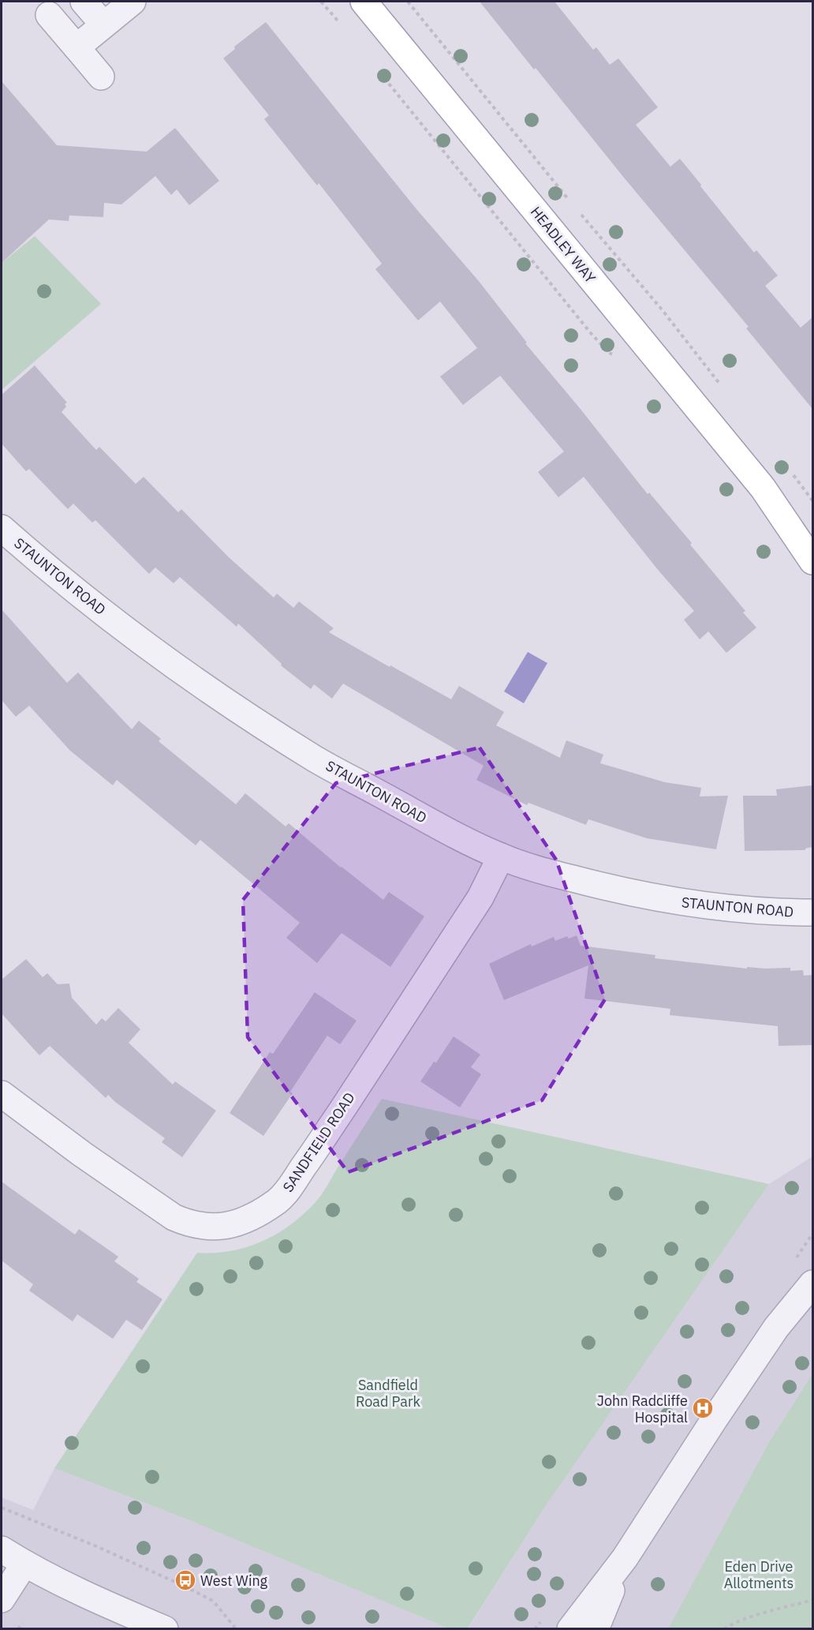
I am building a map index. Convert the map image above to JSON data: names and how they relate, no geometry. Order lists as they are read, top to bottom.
{
  "streets": {
    "main road": ["HEADLEY WAY"],
    "street": ["STAUNTON ROAD", "SANDFIELD ROAD"]
  },
  "crossings": [
    ["STAUNTON ROAD", "SANDFIELD ROAD"]
  ],
  "parks": ["Sandfield Road Park", "Eden Drive Allotments"],
  "places": {
    "hospital": ["John Radcliffe Hospital"],
    "bus stop": ["West Wing"]
  }
}
